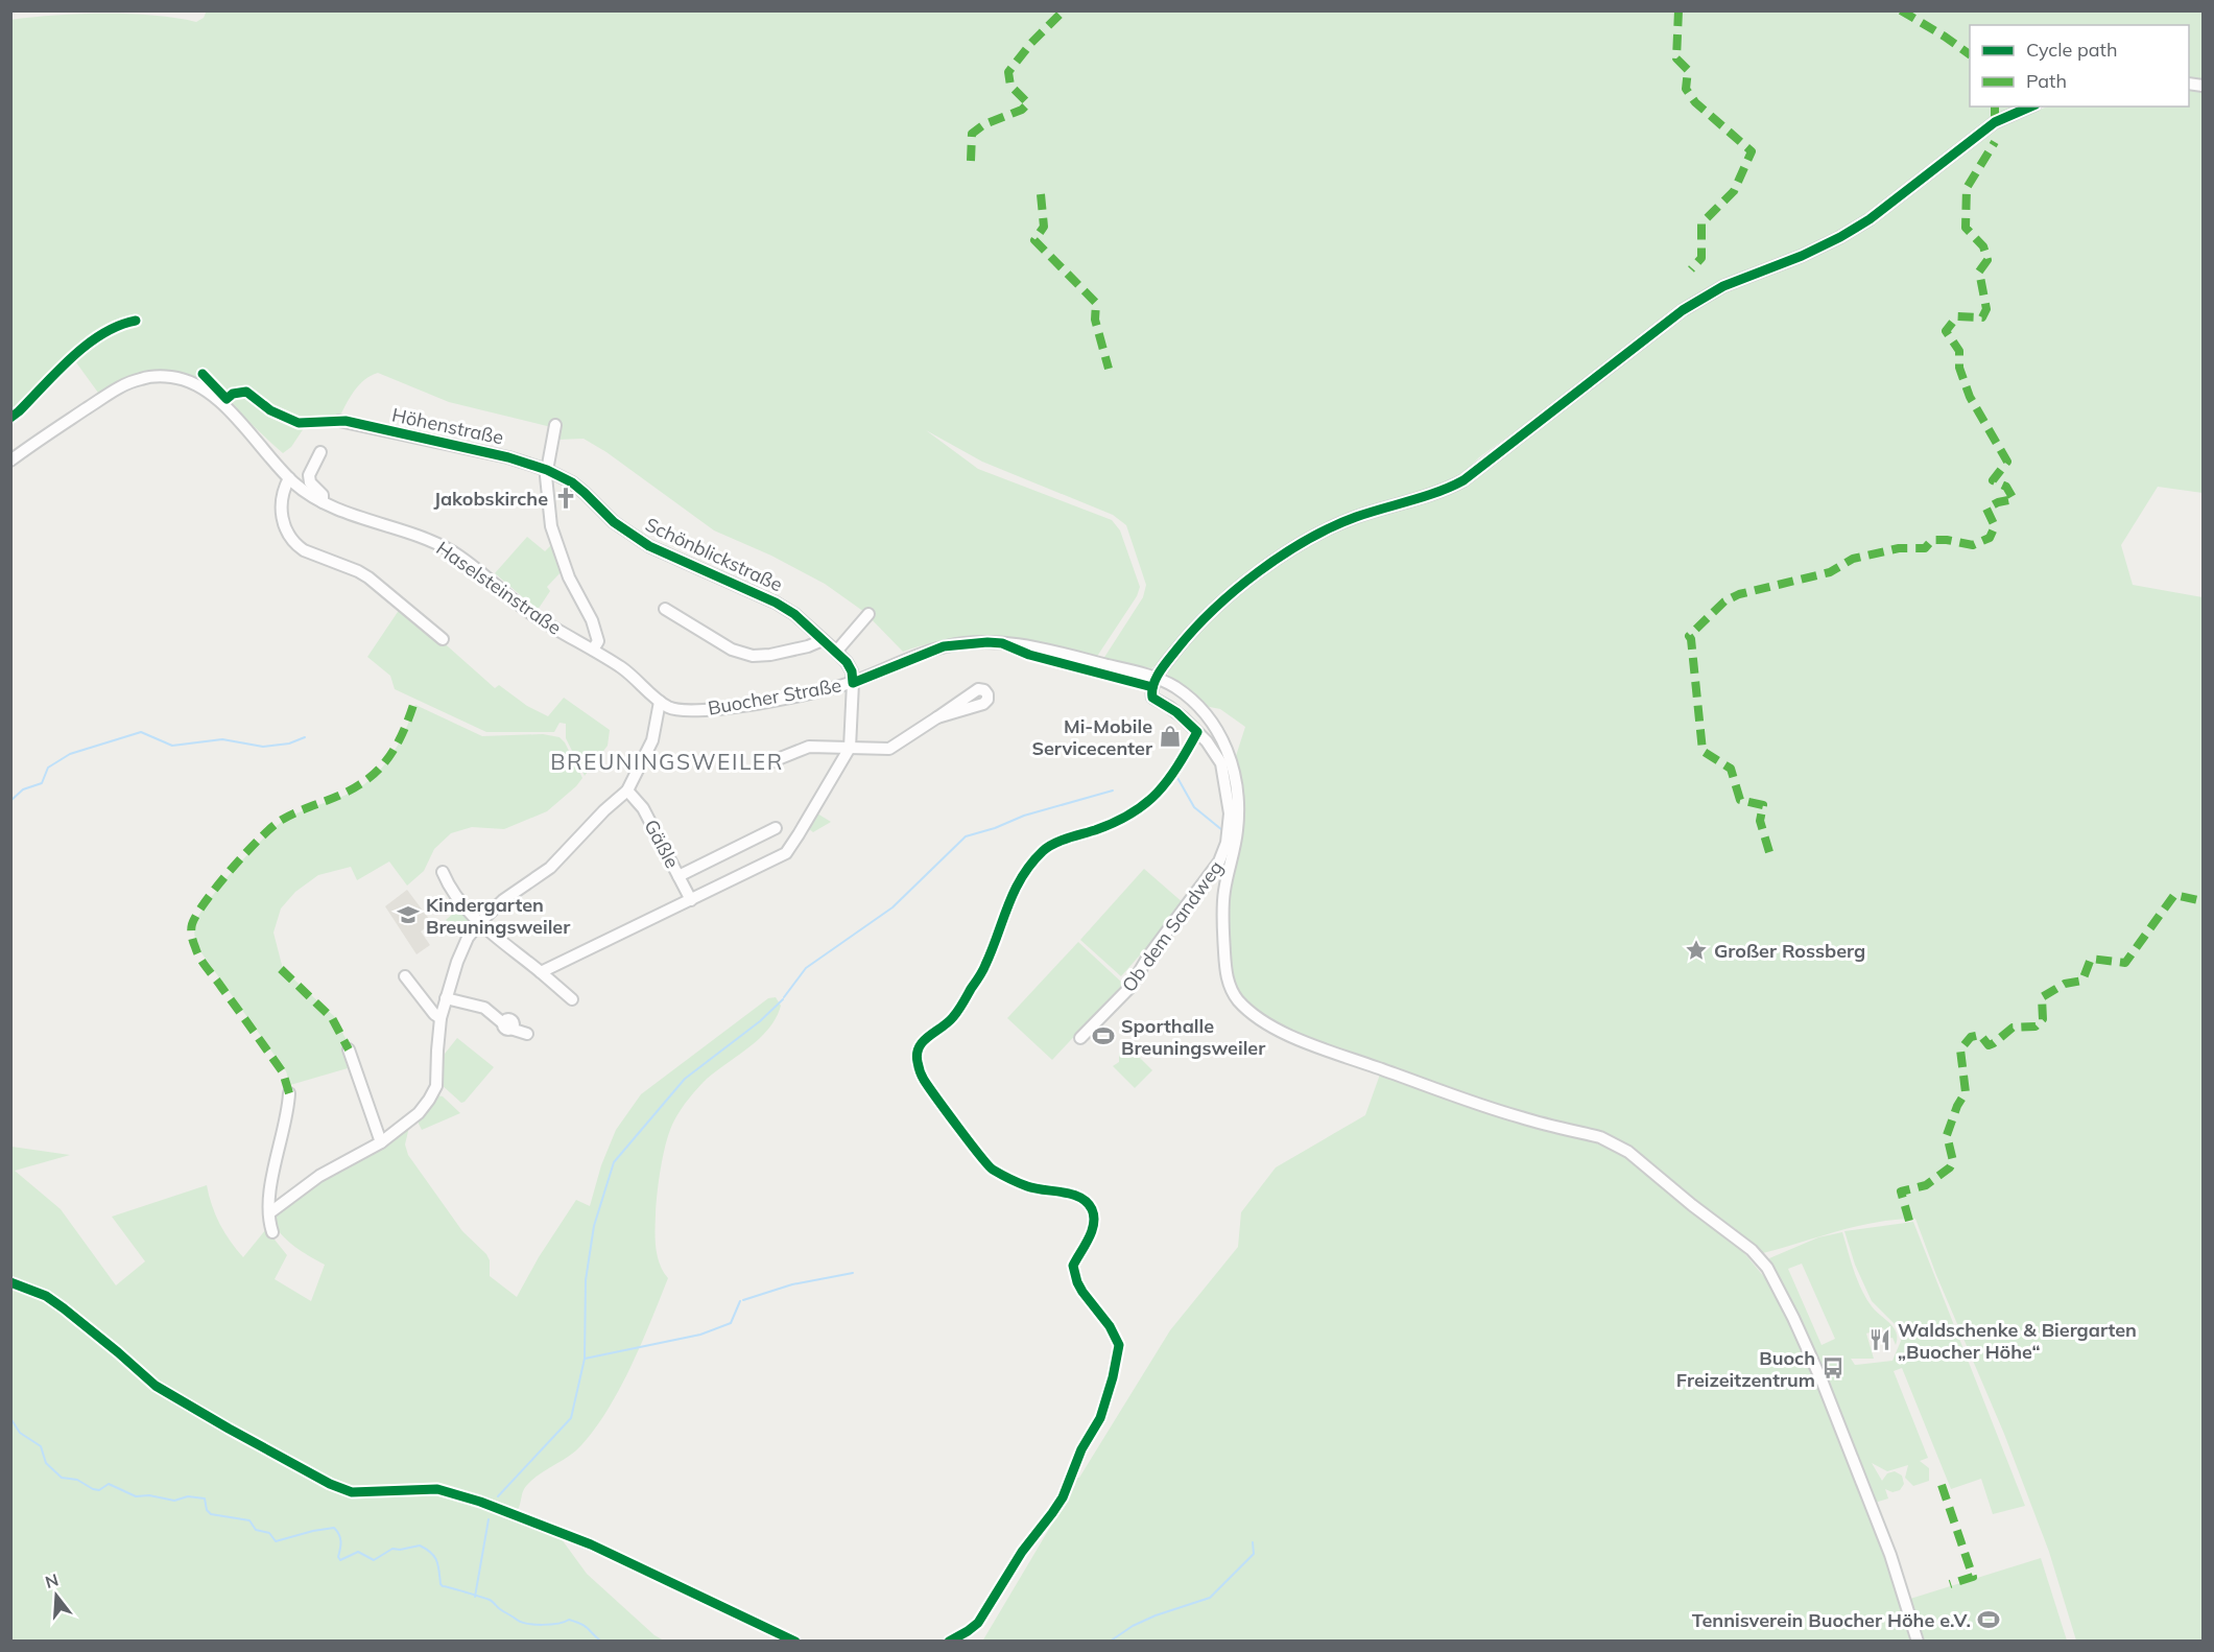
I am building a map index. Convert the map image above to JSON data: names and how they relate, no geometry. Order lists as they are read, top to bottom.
{
  "streets": {
    "street": [
      "Höhenstraße",
      "Schönblickstraße",
      "Haselsteinstraße",
      "Buocher Straße",
      "Gäßle",
      "Ob dem Sandweg"
    ]
  },
  "crossings": [
    ["Höhenstraße", "Schönblickstraße"],
    ["Schönblickstraße", "Buocher Straße"],
    ["Haselsteinstraße", "Buocher Straße"],
    ["Buocher Straße", "Ob dem Sandweg"]
  ],
  "districts": ["BREUNINGSWEILER"],
  "places": {
    "church": ["Jakobskirche"],
    "shop": ["Mi-Mobile Servicecenter"],
    "school or university": ["Kindergarten Breuningsweiler"],
    "place": ["Großer Rossberg"],
    "sports": ["Sporthalle Breuningsweiler", "Tennisverein Buocher Höhe e.V."],
    "restaurant": ["Waldschenke & Biergarten „Buocher Höhe“"],
    "bus stop": ["Buoch Freizeitzentrum"]
  },
  "legend": ["Cycle path", "Path"],
  "north": "top"
}
